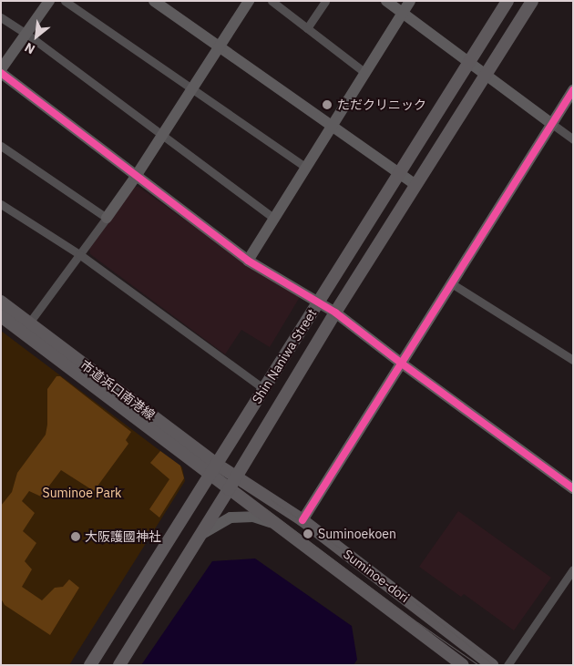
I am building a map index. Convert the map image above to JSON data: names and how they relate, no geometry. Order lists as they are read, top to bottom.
{
  "streets": {
    "main road": ["Shin Naniwa Street", "市道浜口南港線", "Suminoe-dori"]
  },
  "crossings": [
    ["Shin Naniwa Street", "市道浜口南港線"],
    ["Shin Naniwa Street", "Suminoe-dori"],
    ["市道浜口南港線", "Suminoe-dori"]
  ],
  "parks": ["Suminoe Park"],
  "places": ["ただクリニック", "Suminoekoen", "大阪護國神社"],
  "north": "bottom left"
}
